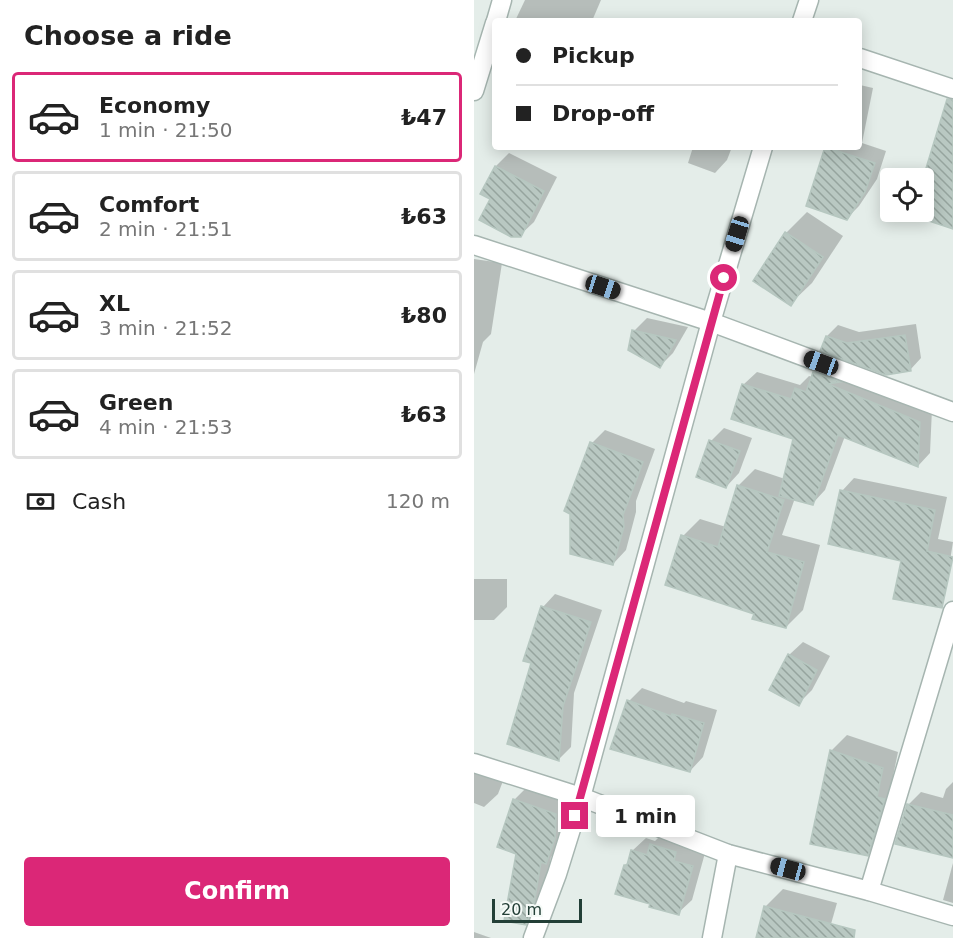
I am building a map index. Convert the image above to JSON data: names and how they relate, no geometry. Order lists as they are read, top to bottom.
{
  "scale_bar": "20 m",
  "page": {
    "heading": "Choose a ride",
    "banner": ["Pickup", "Drop-off"],
    "list": [
      {
        "name": "Economy",
        "note": "1 min · 21:50",
        "value": "₺47"
      },
      {
        "name": "Comfort",
        "note": "2 min · 21:51",
        "value": "₺63"
      },
      {
        "name": "XL",
        "note": "3 min · 21:52",
        "value": "₺80"
      },
      {
        "name": "Green",
        "note": "4 min · 21:53",
        "value": "₺63"
      }
    ],
    "pay": ["Cash", "120 m"],
    "bubble": "1 min",
    "buttons": "Confirm",
    "scale": "20 m"
  }
}
